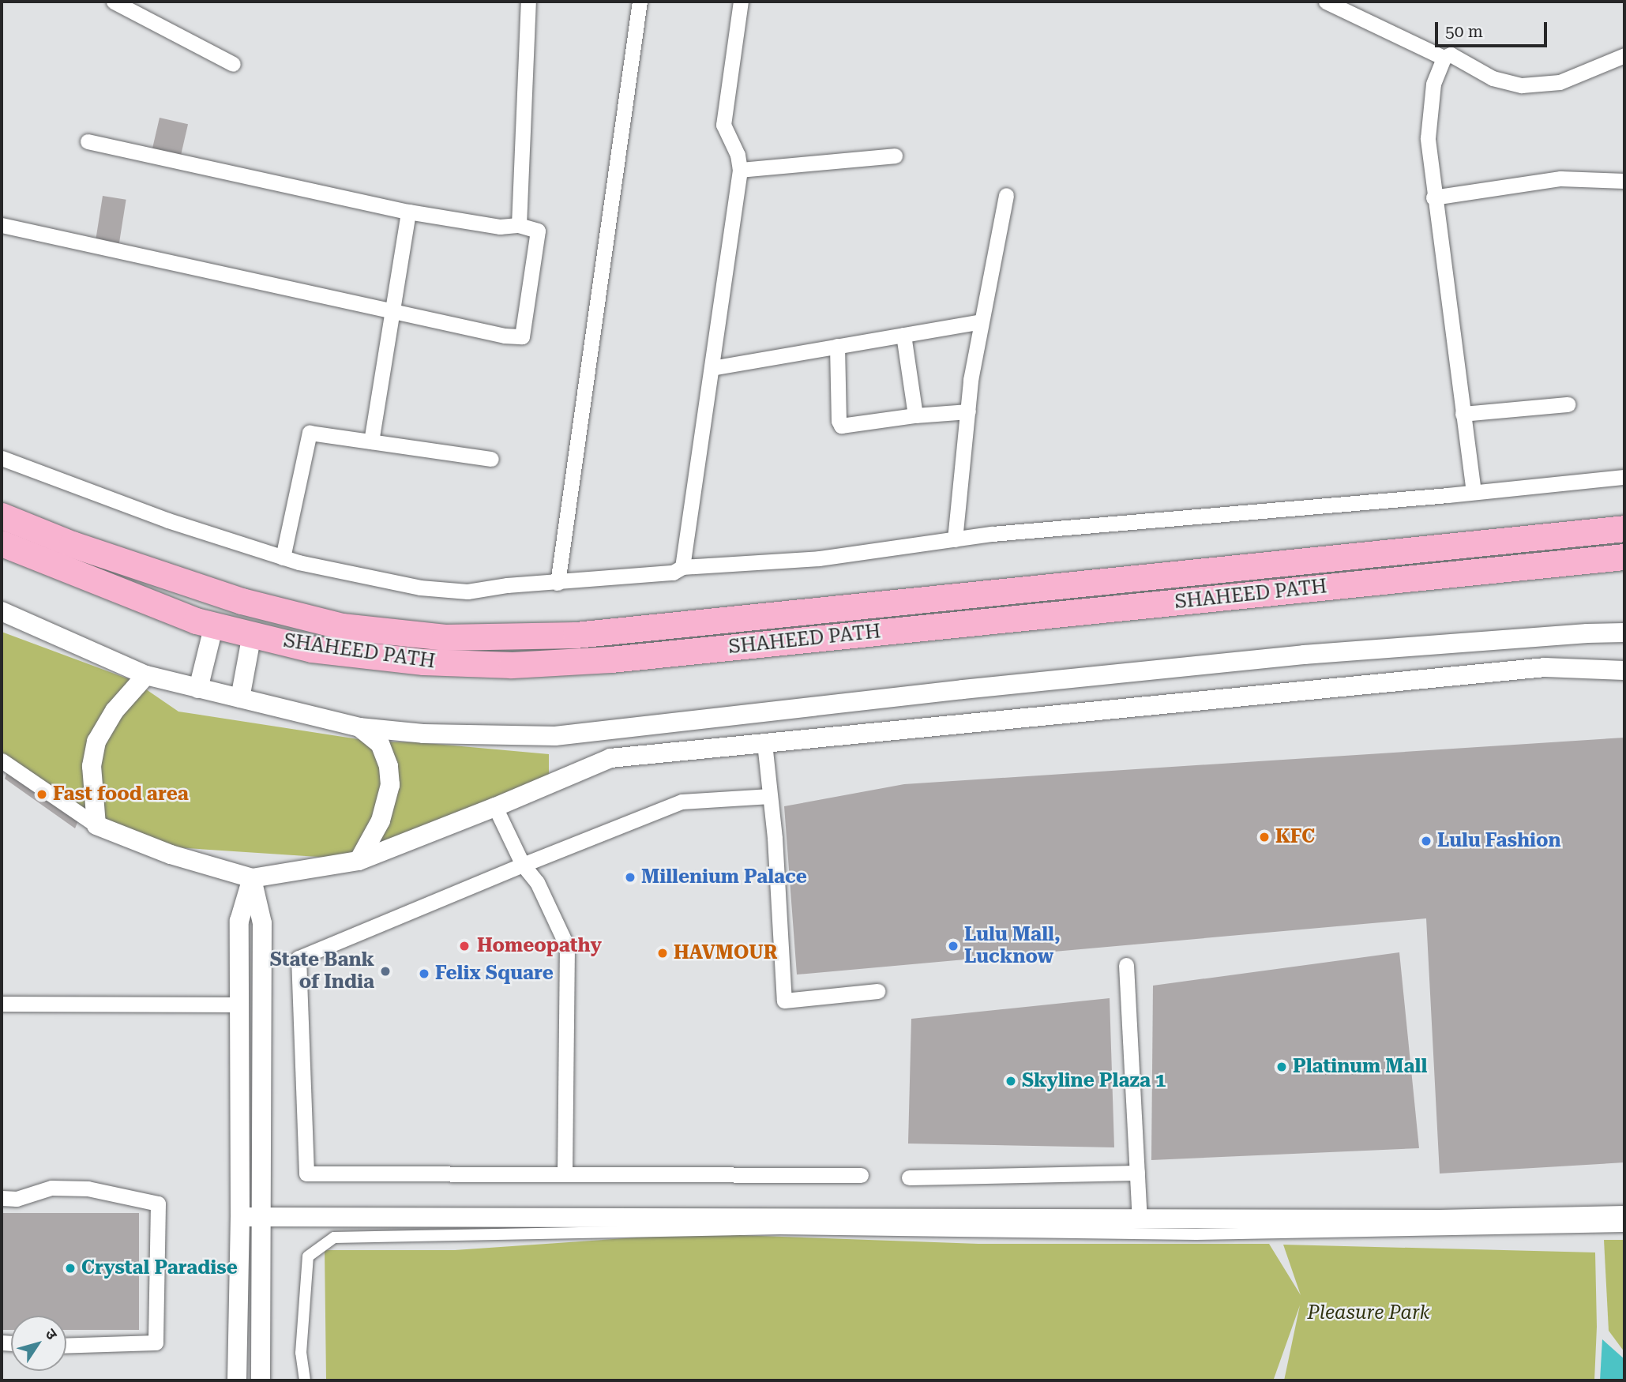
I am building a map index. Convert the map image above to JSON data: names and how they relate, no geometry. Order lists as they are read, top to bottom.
{
  "streets": {
    "highway": ["SHAHEED PATH"]
  },
  "parks": ["Pleasure Park"],
  "places": [
    "Fast food area",
    "KFC",
    "Lulu Fashion",
    "Millenium Palace",
    "Homeopathy",
    "Lulu Mall, Lucknow",
    "HAVMOUR",
    "State Bank of India",
    "Felix Square",
    "Platinum Mall",
    "Skyline Plaza 1",
    "Crystal Paradise"
  ],
  "scale_bar": "50 m",
  "north": "top right"
}
